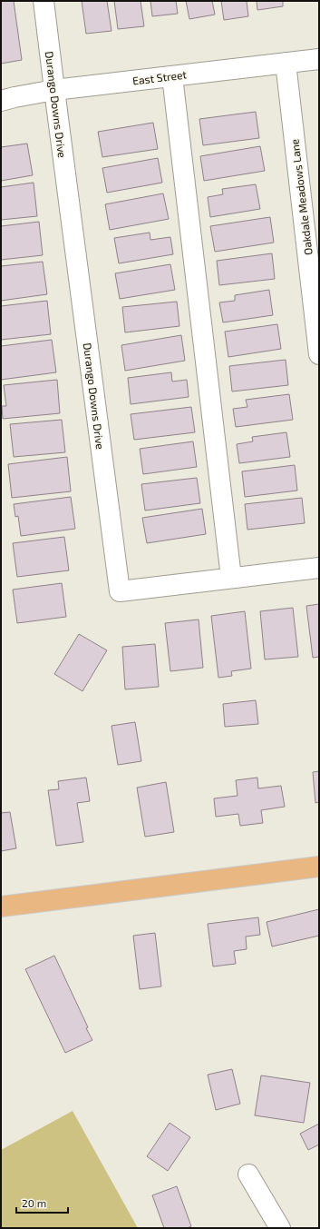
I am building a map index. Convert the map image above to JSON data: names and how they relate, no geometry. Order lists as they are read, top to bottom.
{
  "streets": {
    "street": ["East Street", "Durango Downs Drive", "Oakdale Meadows Lane"]
  },
  "crossings": [
    ["East Street", "Durango Downs Drive"],
    ["East Street", "Oakdale Meadows Lane"]
  ],
  "scale_bar": "20 m"
}
